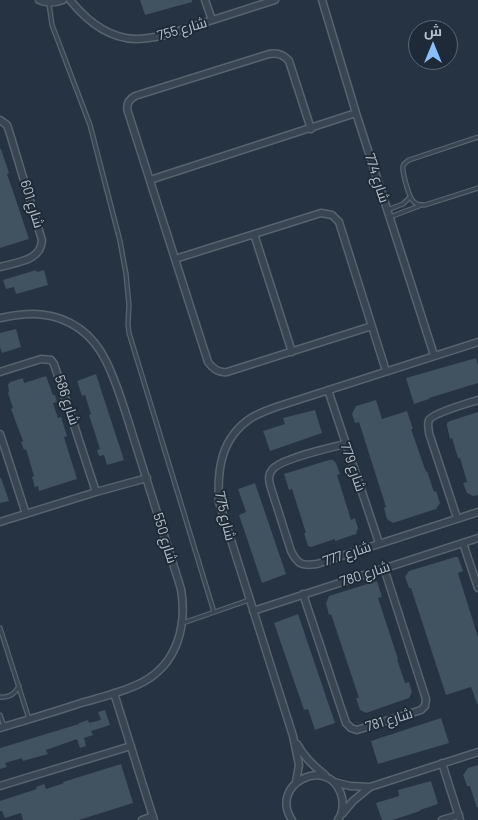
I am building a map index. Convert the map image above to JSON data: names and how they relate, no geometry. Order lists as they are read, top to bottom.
{
  "streets": {
    "street": [
      "شارع 755",
      "شارع 774",
      "شارع 601",
      "شارع 586",
      "شارع 779",
      "شارع 775",
      "شارع 550",
      "شارع 777",
      "شارع 780",
      "شارع 781"
    ]
  },
  "crossings": [
    ["شارع 774", "شارع 775"],
    ["شارع 779", "شارع 775"],
    ["شارع 779", "شارع 777"],
    ["شارع 775", "شارع 780"],
    ["شارع 780", "شارع 781"]
  ],
  "north": "top"
}
